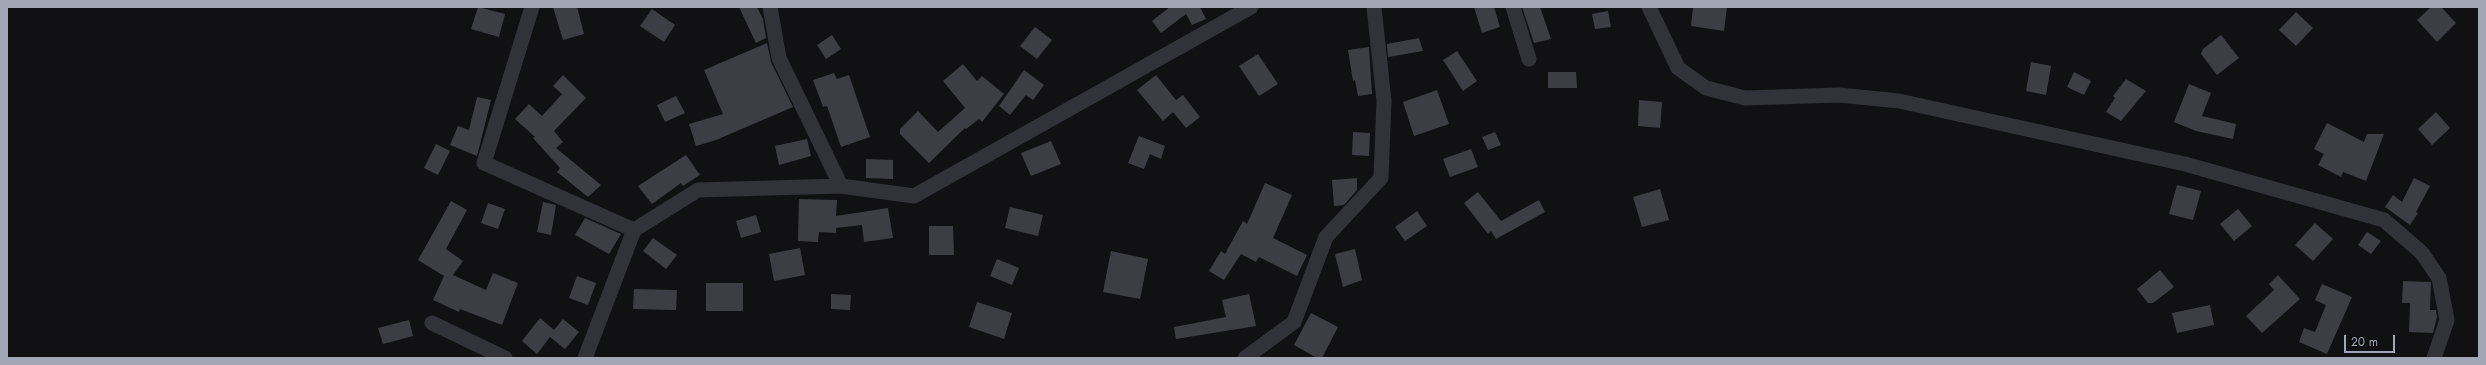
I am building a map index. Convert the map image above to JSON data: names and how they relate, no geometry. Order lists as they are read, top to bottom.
{
  "scale_bar": "20 m"
}
